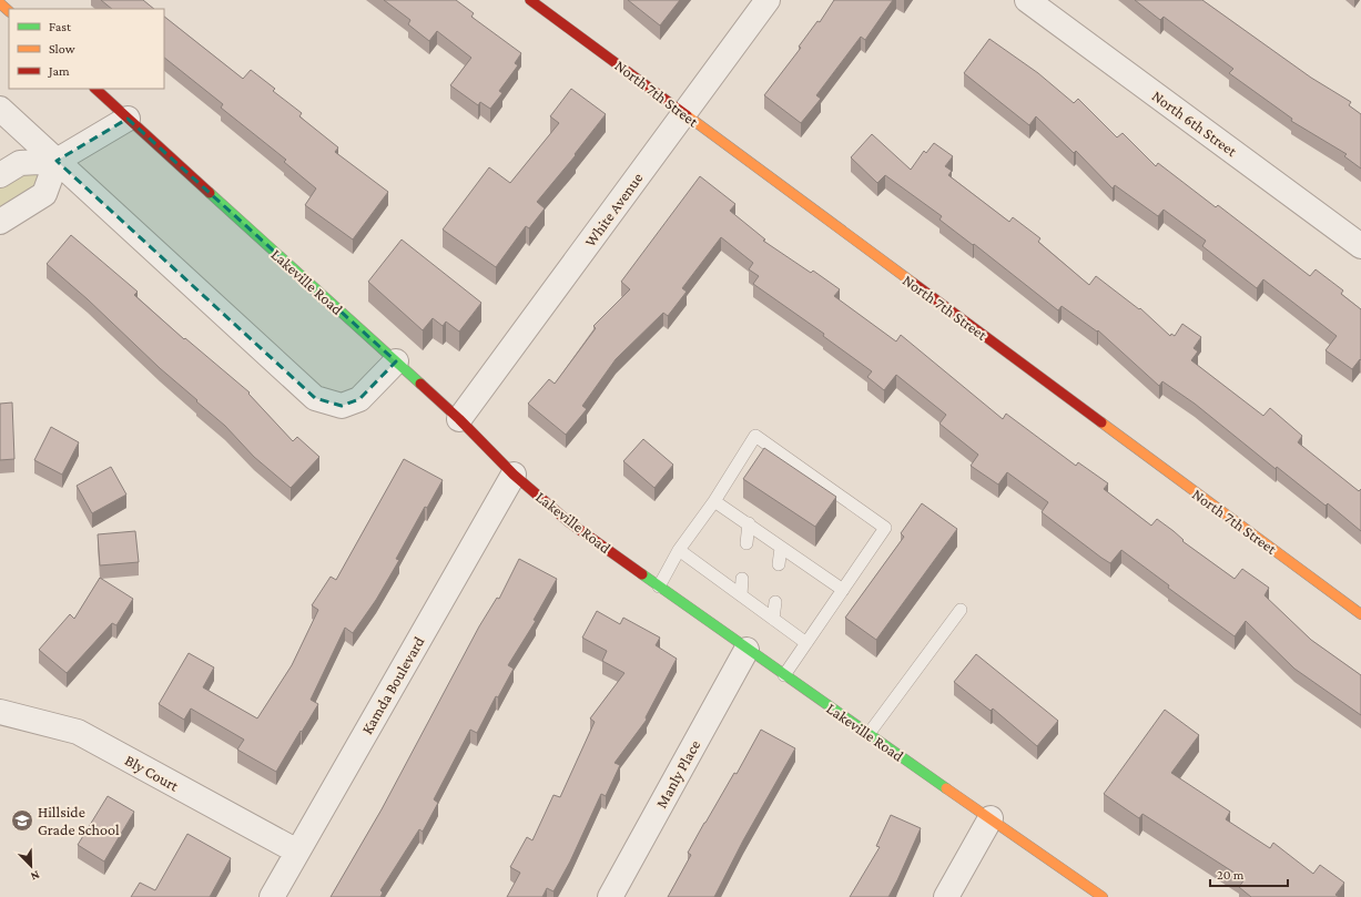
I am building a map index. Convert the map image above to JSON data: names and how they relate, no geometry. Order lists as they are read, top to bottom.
{
  "streets": {
    "main road": ["North 7th Street", "Lakeville Road"],
    "street": [
      "North 6th Street",
      "White Avenue",
      "Kamda Boulevard",
      "Bly Court",
      "Manly Place"
    ]
  },
  "crossings": [
    ["North 7th Street", "White Avenue"],
    ["White Avenue", "Lakeville Road"],
    ["Lakeville Road", "Kamda Boulevard"],
    ["Lakeville Road", "Manly Place"],
    ["Kamda Boulevard", "Bly Court"]
  ],
  "places": {
    "school or university": ["Hillside Grade School"]
  },
  "legend": ["Fast", "Slow", "Jam"],
  "scale_bar": "20 m",
  "north": "bottom right"
}
